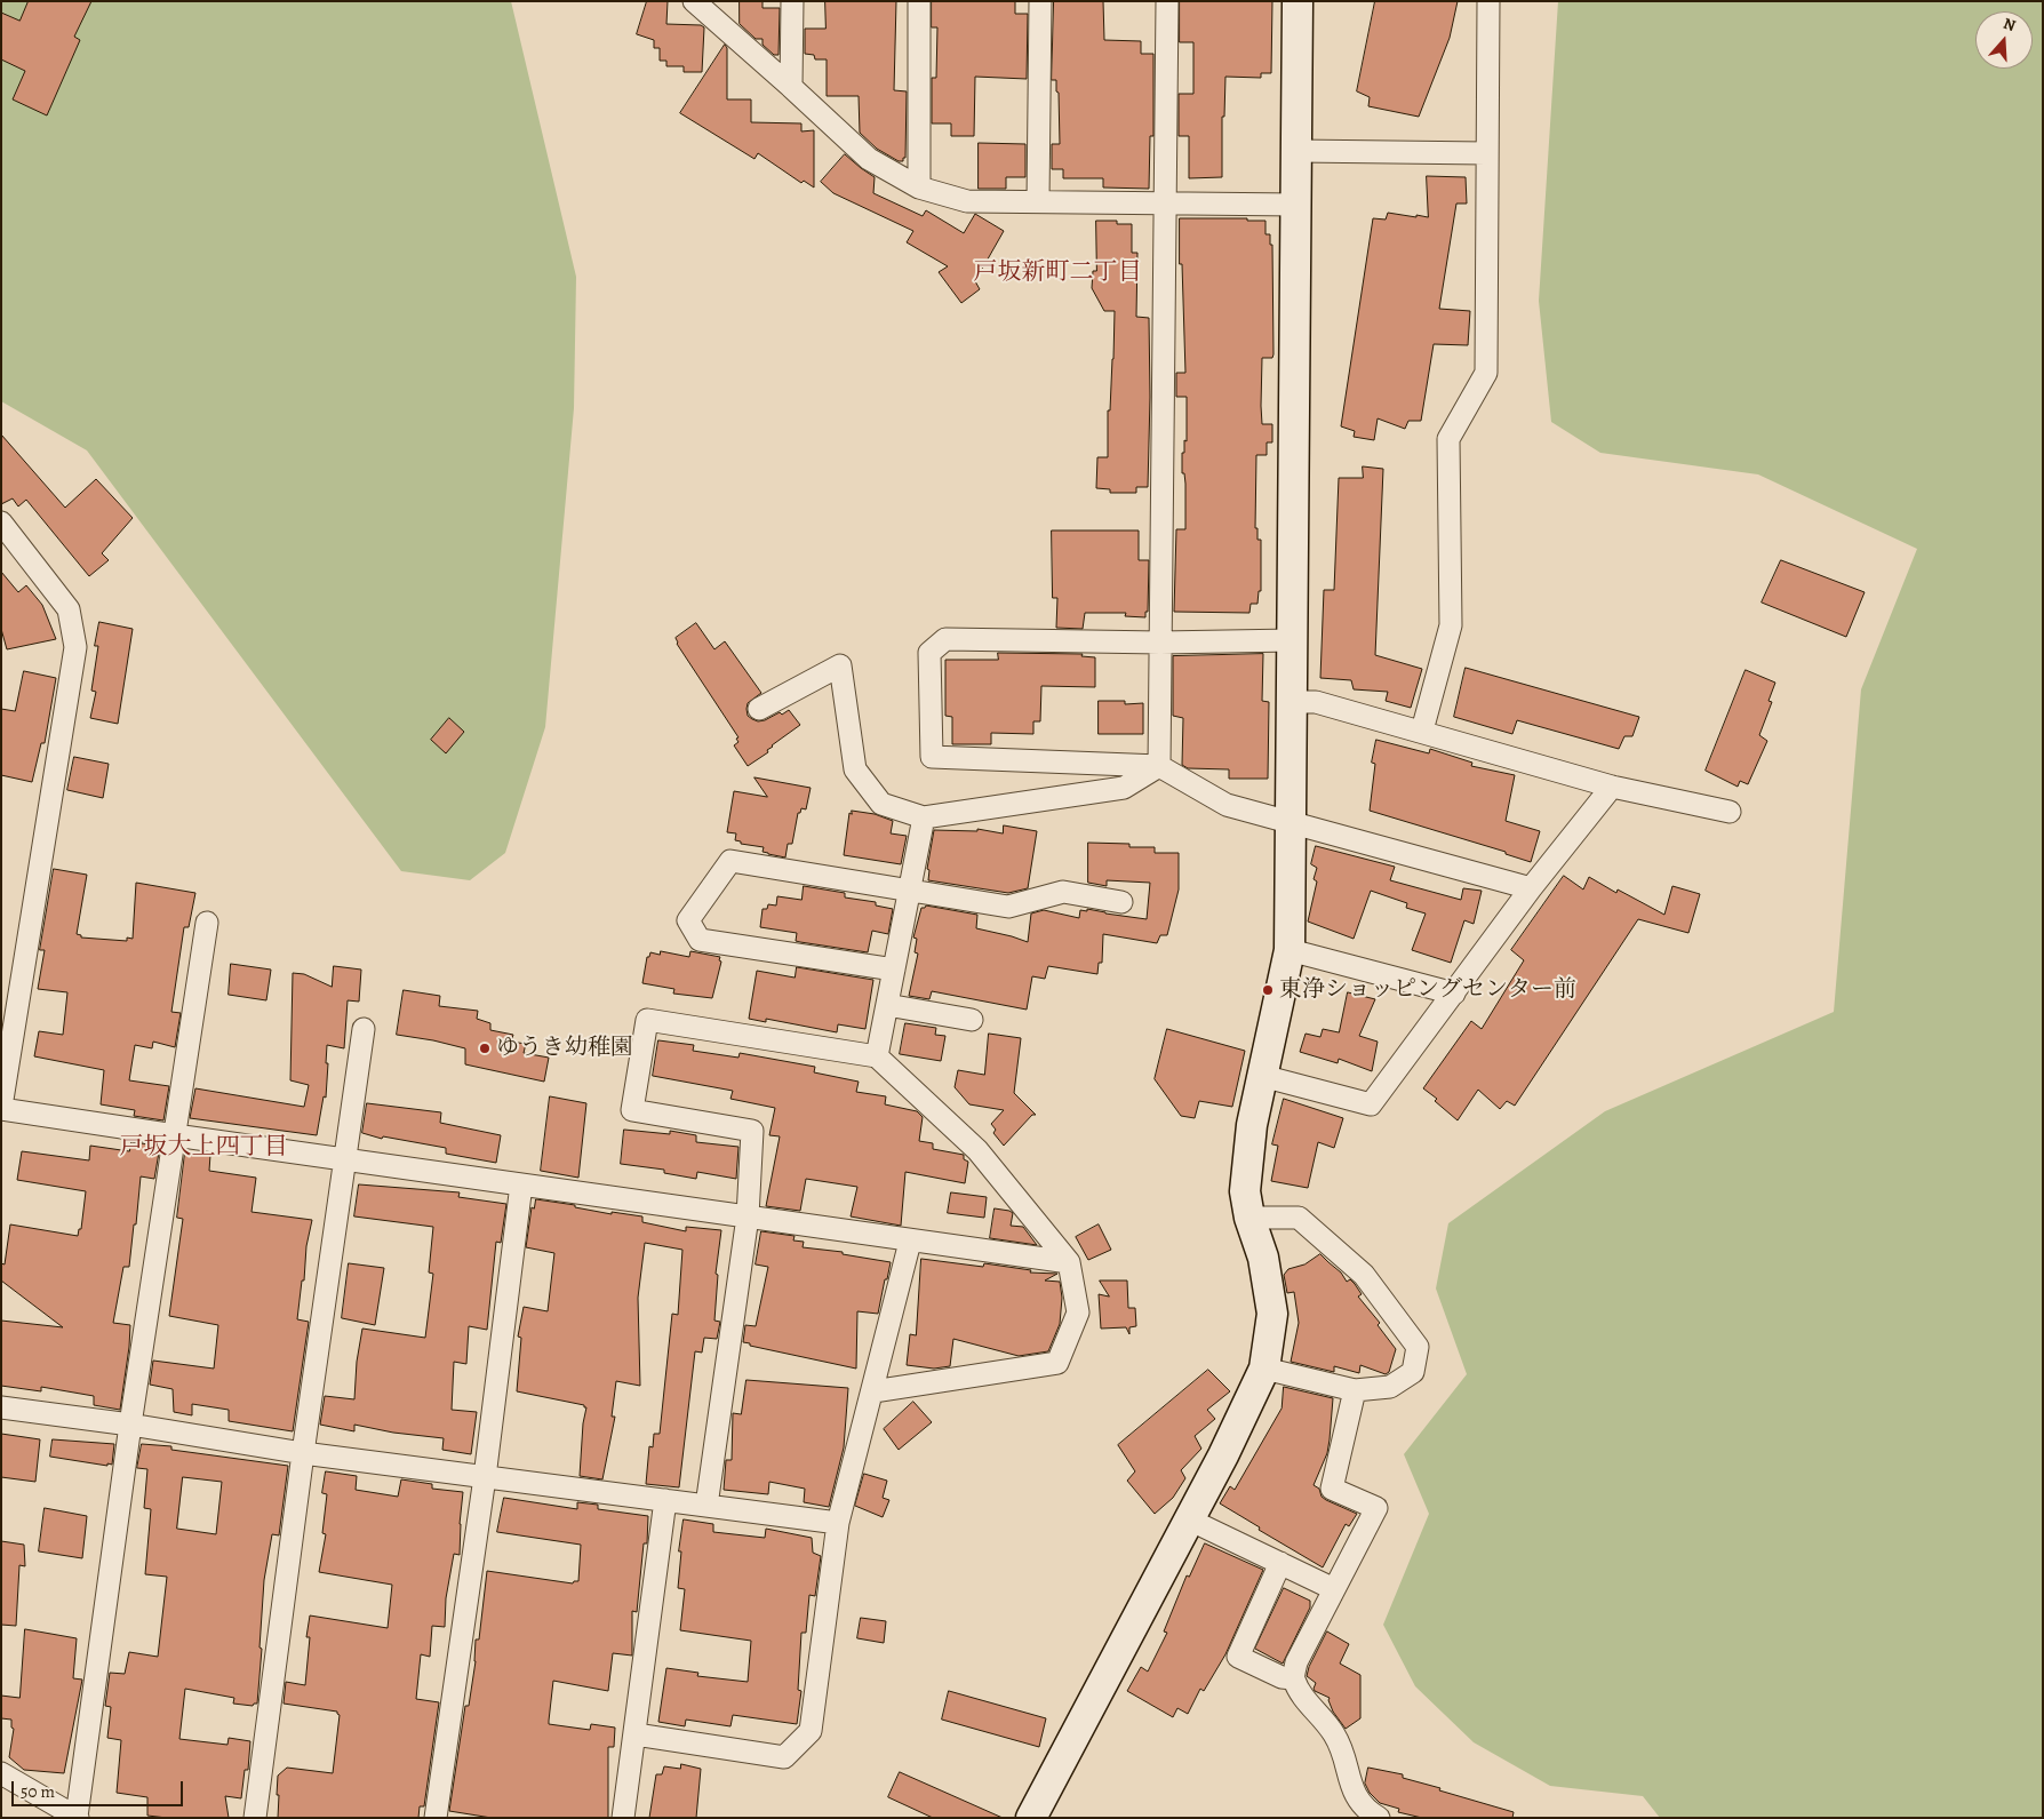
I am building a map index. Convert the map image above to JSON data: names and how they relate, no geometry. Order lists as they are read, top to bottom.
{
  "districts": ["戸坂新町二丁目", "戸坂大上四丁目"],
  "places": ["東浄ショッピングセンター前", "ゆうき幼稚園"],
  "scale_bar": "50 m",
  "north": "top"
}
